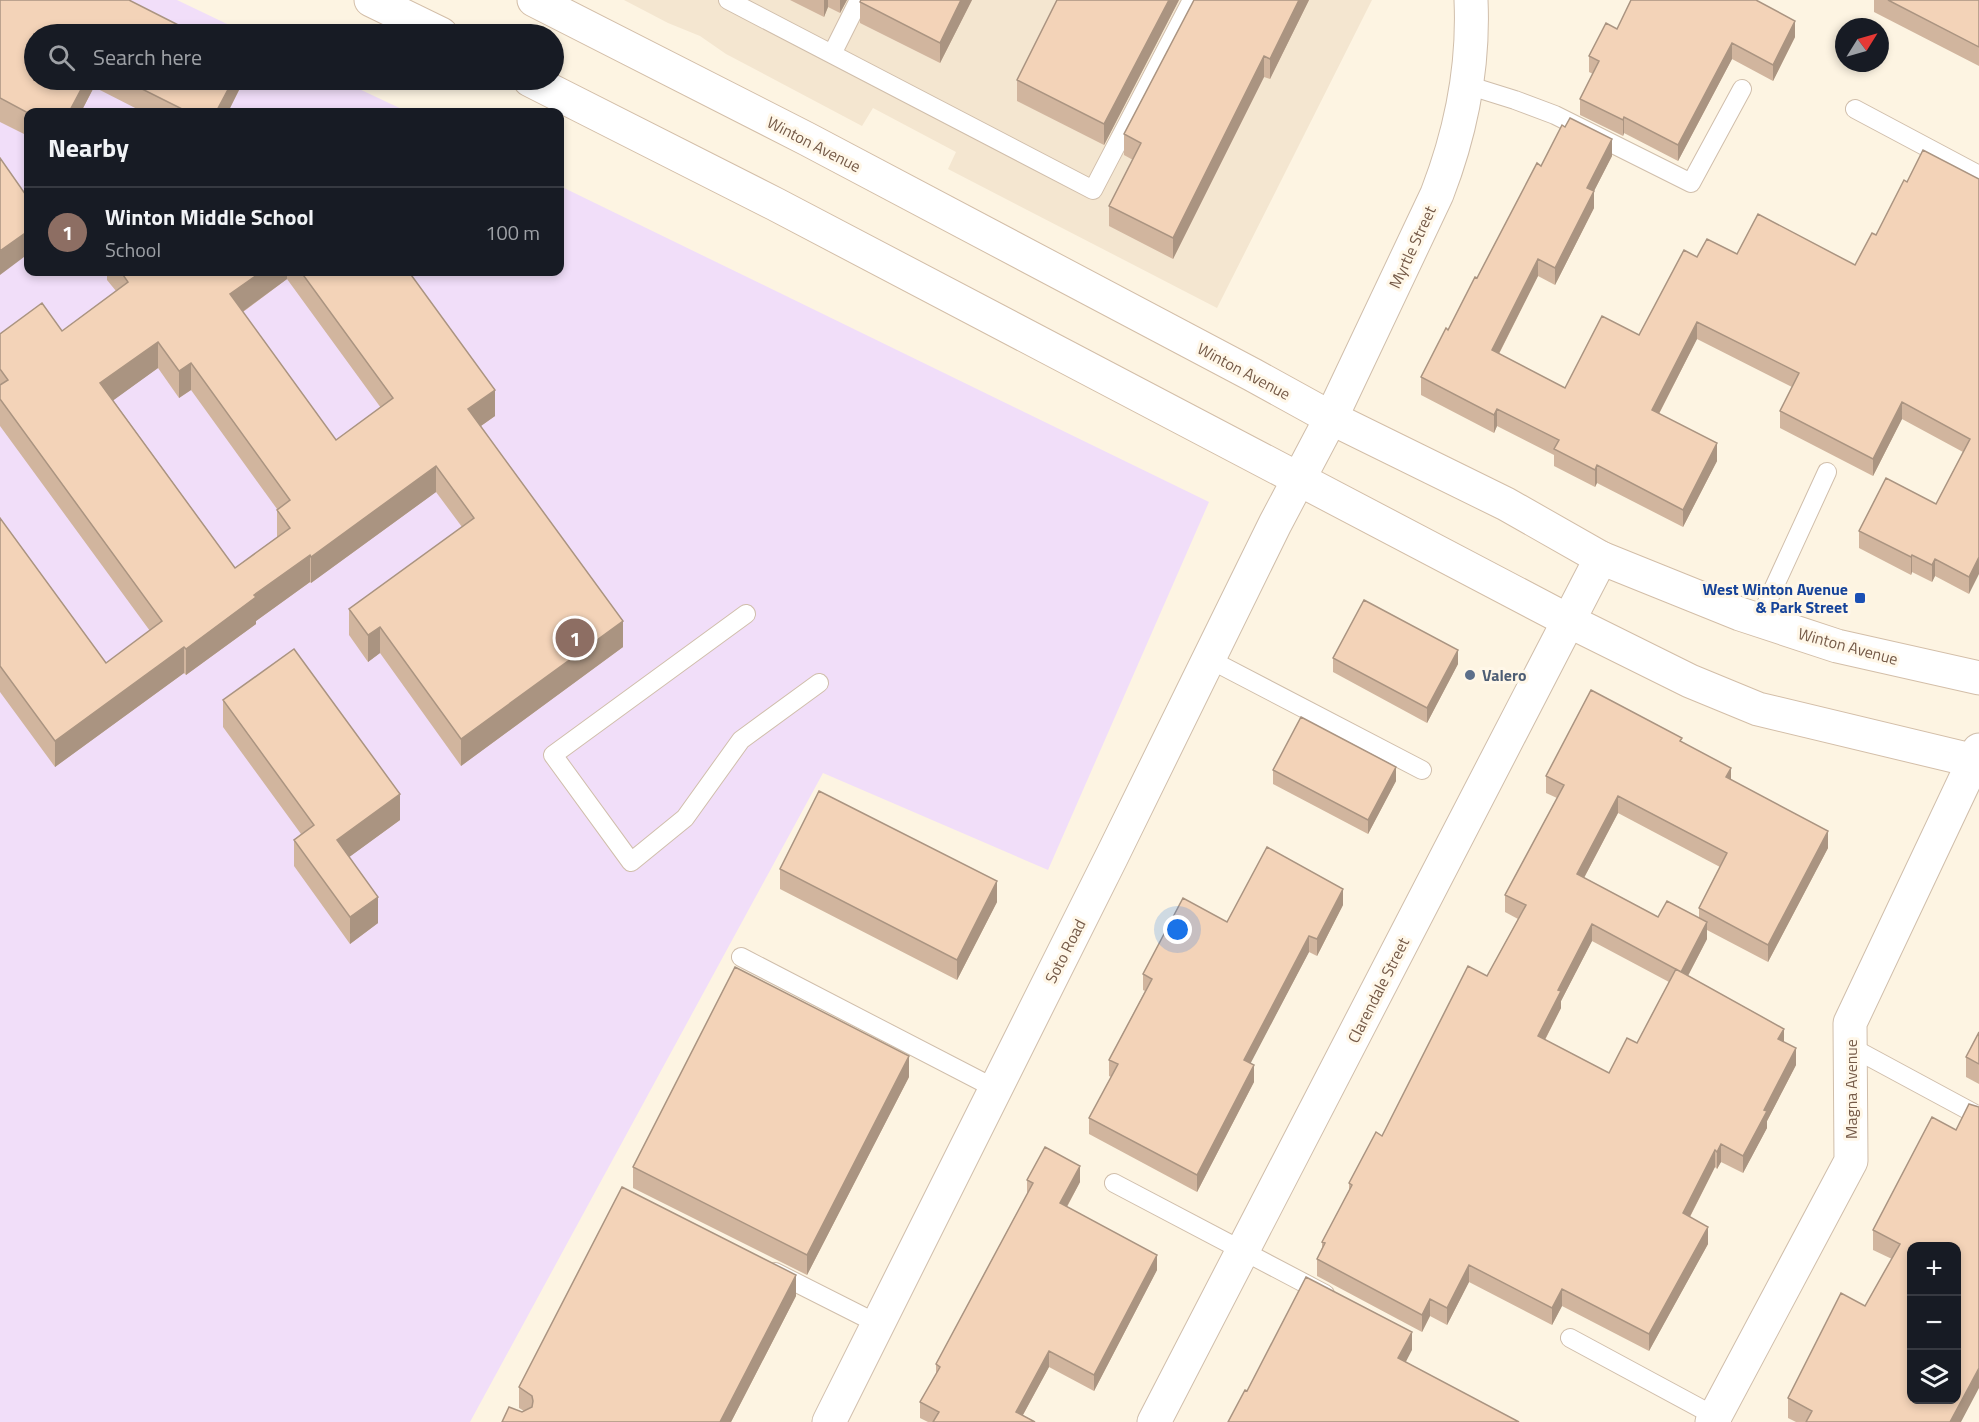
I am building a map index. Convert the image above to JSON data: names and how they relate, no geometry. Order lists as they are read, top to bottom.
{
  "streets": {
    "street": [
      "Winton Avenue",
      "Myrtle Street",
      "Soto Road",
      "Clarendale Street",
      "Magna Avenue"
    ]
  },
  "crossings": [
    ["Winton Avenue", "Myrtle Street"],
    ["Winton Avenue", "Clarendale Street"],
    ["Myrtle Street", "Soto Road"]
  ],
  "places": {
    "transit": ["West Winton Avenue & Park Street"],
    "other": ["Valero"]
  },
  "north": "top right",
  "page": {
    "search": "Search here",
    "heading": "Nearby",
    "list": [
      {
        "mark": "1",
        "name": "Winton Middle School",
        "note": "School",
        "value": "100 m"
      }
    ],
    "pins": "1",
    "map_buttons": ["+", "−"]
  }
}
